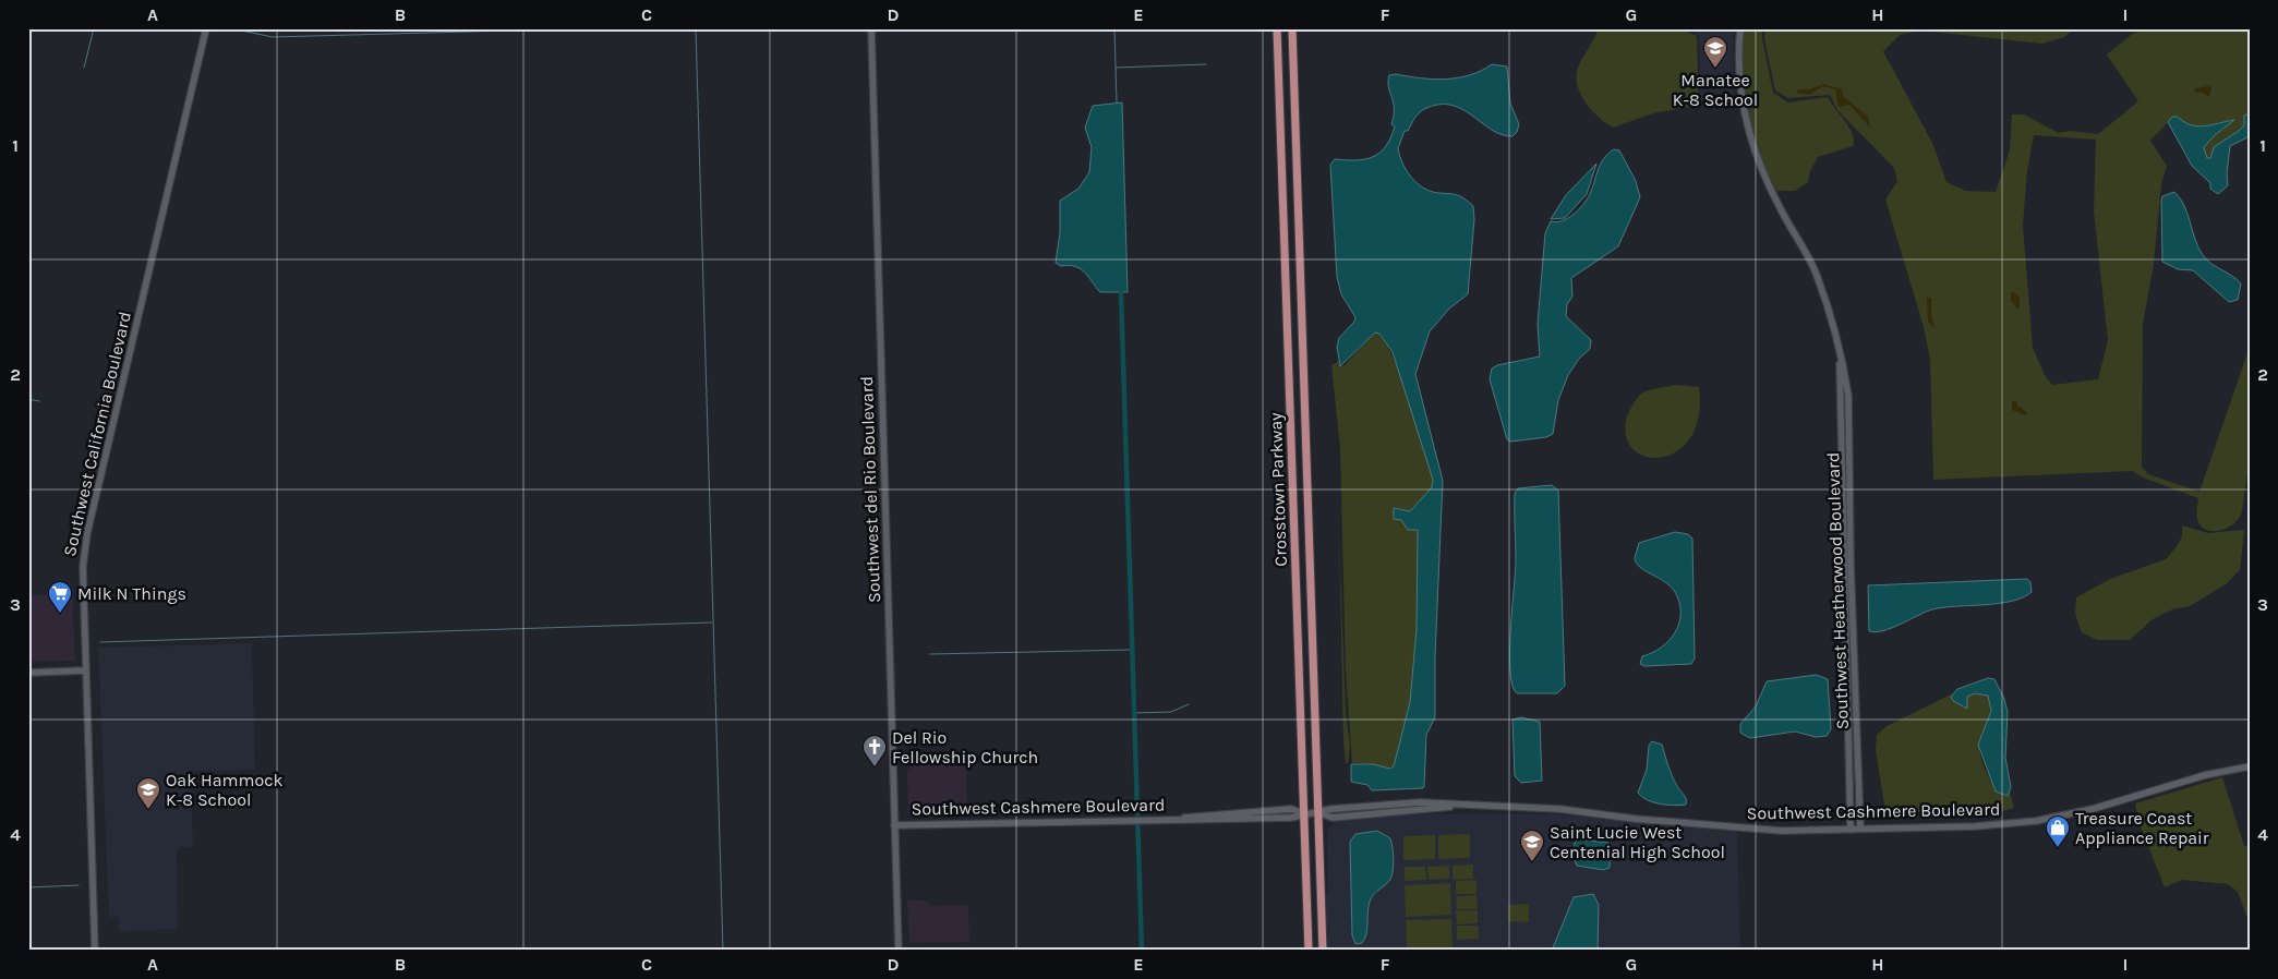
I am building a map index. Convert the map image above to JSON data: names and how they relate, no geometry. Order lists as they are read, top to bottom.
{
  "streets": {
    "main road": ["Crosstown Parkway"],
    "street": [
      "Southwest California Boulevard",
      "Southwest del Rio Boulevard",
      "Southwest Heatherwood Boulevard",
      "Southwest Cashmere Boulevard"
    ]
  },
  "crossings": [
    ["Southwest del Rio Boulevard", "Southwest Cashmere Boulevard"],
    ["Crosstown Parkway", "Southwest Cashmere Boulevard"],
    ["Southwest Heatherwood Boulevard", "Southwest Cashmere Boulevard"]
  ],
  "places": {
    "school or university": ["Manatee K-8 School", "Oak Hammock K-8 School", "Saint Lucie West Centenial High School"],
    "supermarket": ["Milk N Things"],
    "church": ["Del Rio Fellowship Church"],
    "shop": ["Treasure Coast Appliance Repair"]
  },
  "grid": {
    "columns": [
      "A",
      "B",
      "C",
      "D",
      "E",
      "F",
      "G",
      "H",
      "I"
    ],
    "rows": [
      "1",
      "2",
      "3",
      "4"
    ]
  }
}
